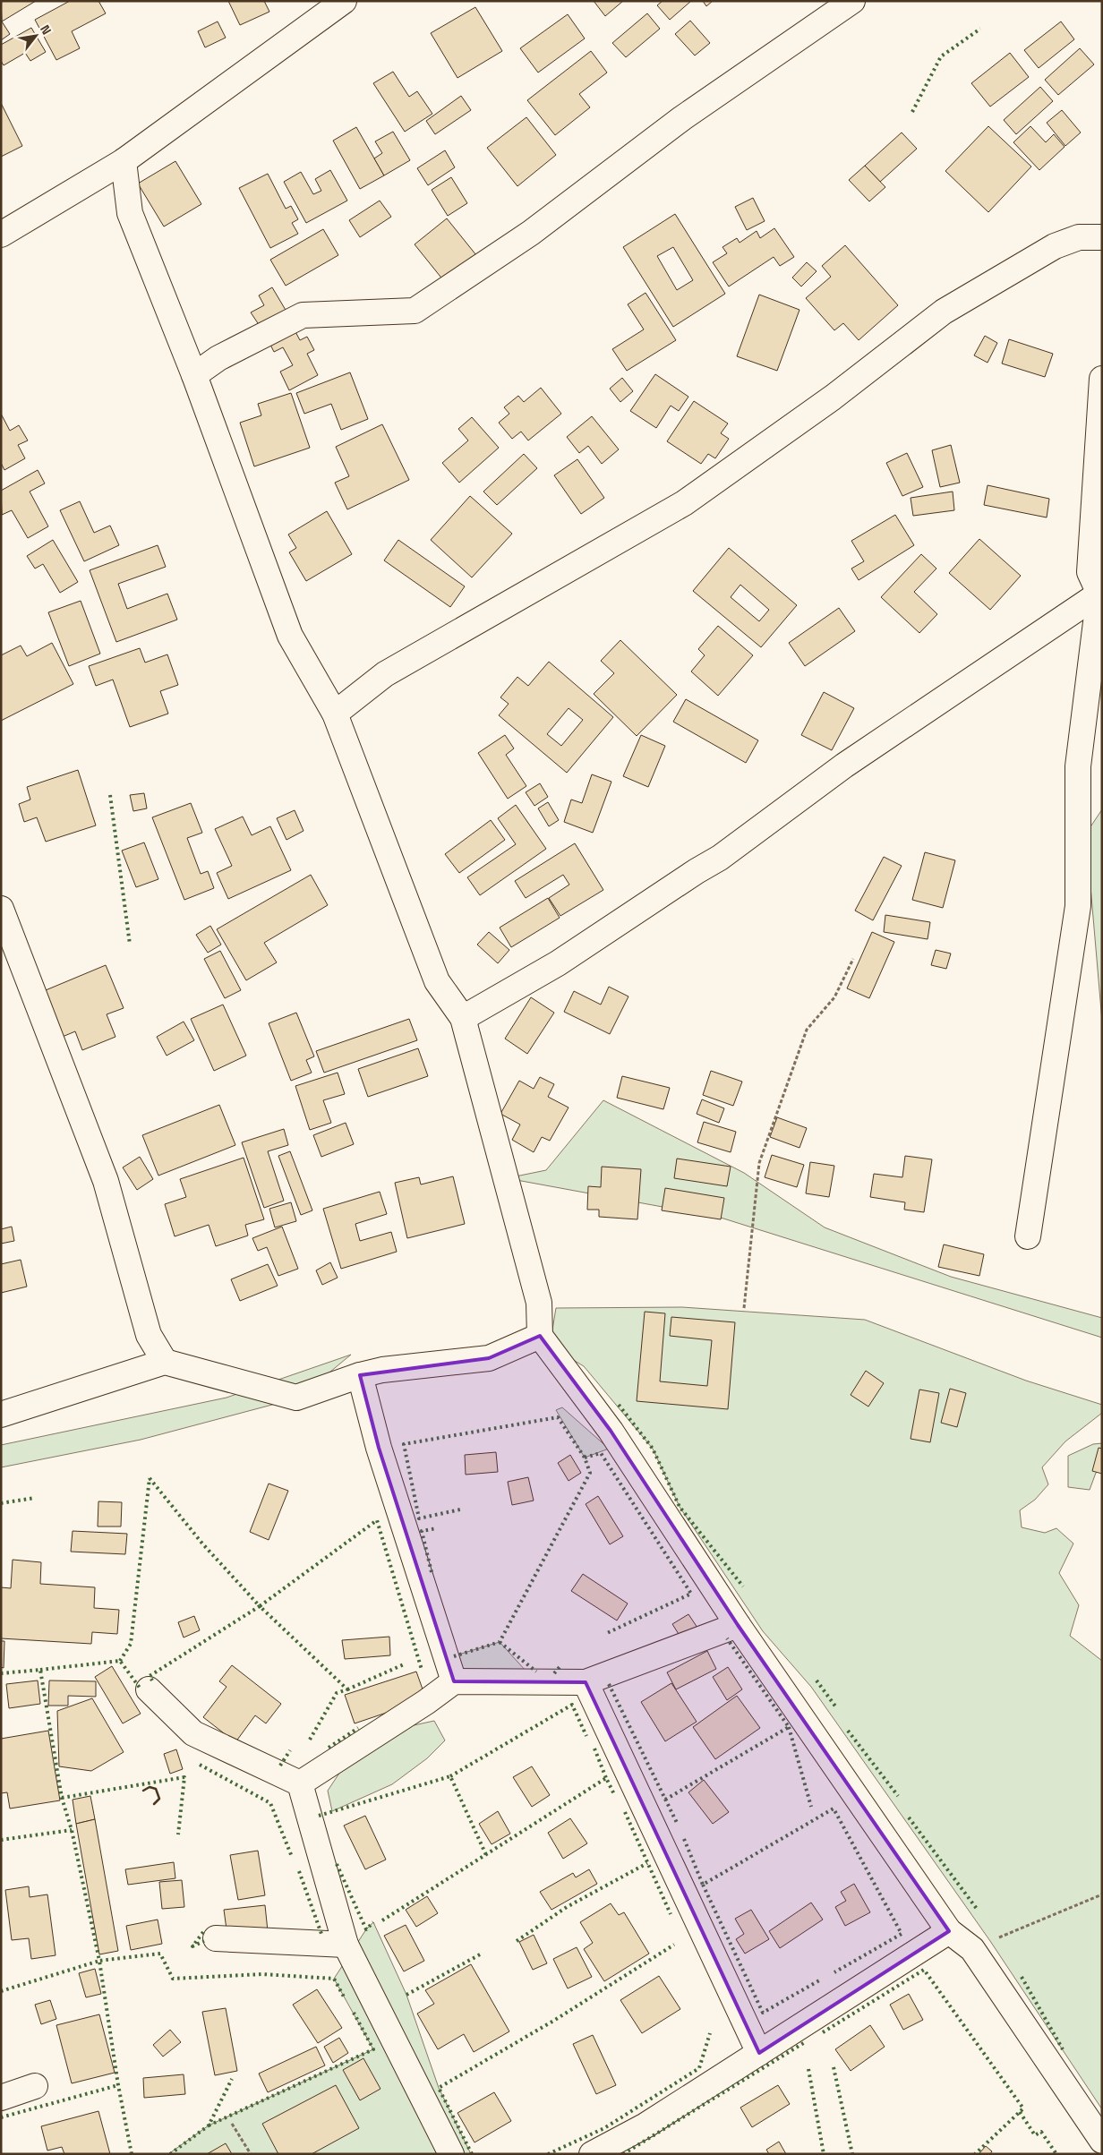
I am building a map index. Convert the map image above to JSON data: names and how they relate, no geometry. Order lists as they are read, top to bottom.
{
  "north": "top right"
}
